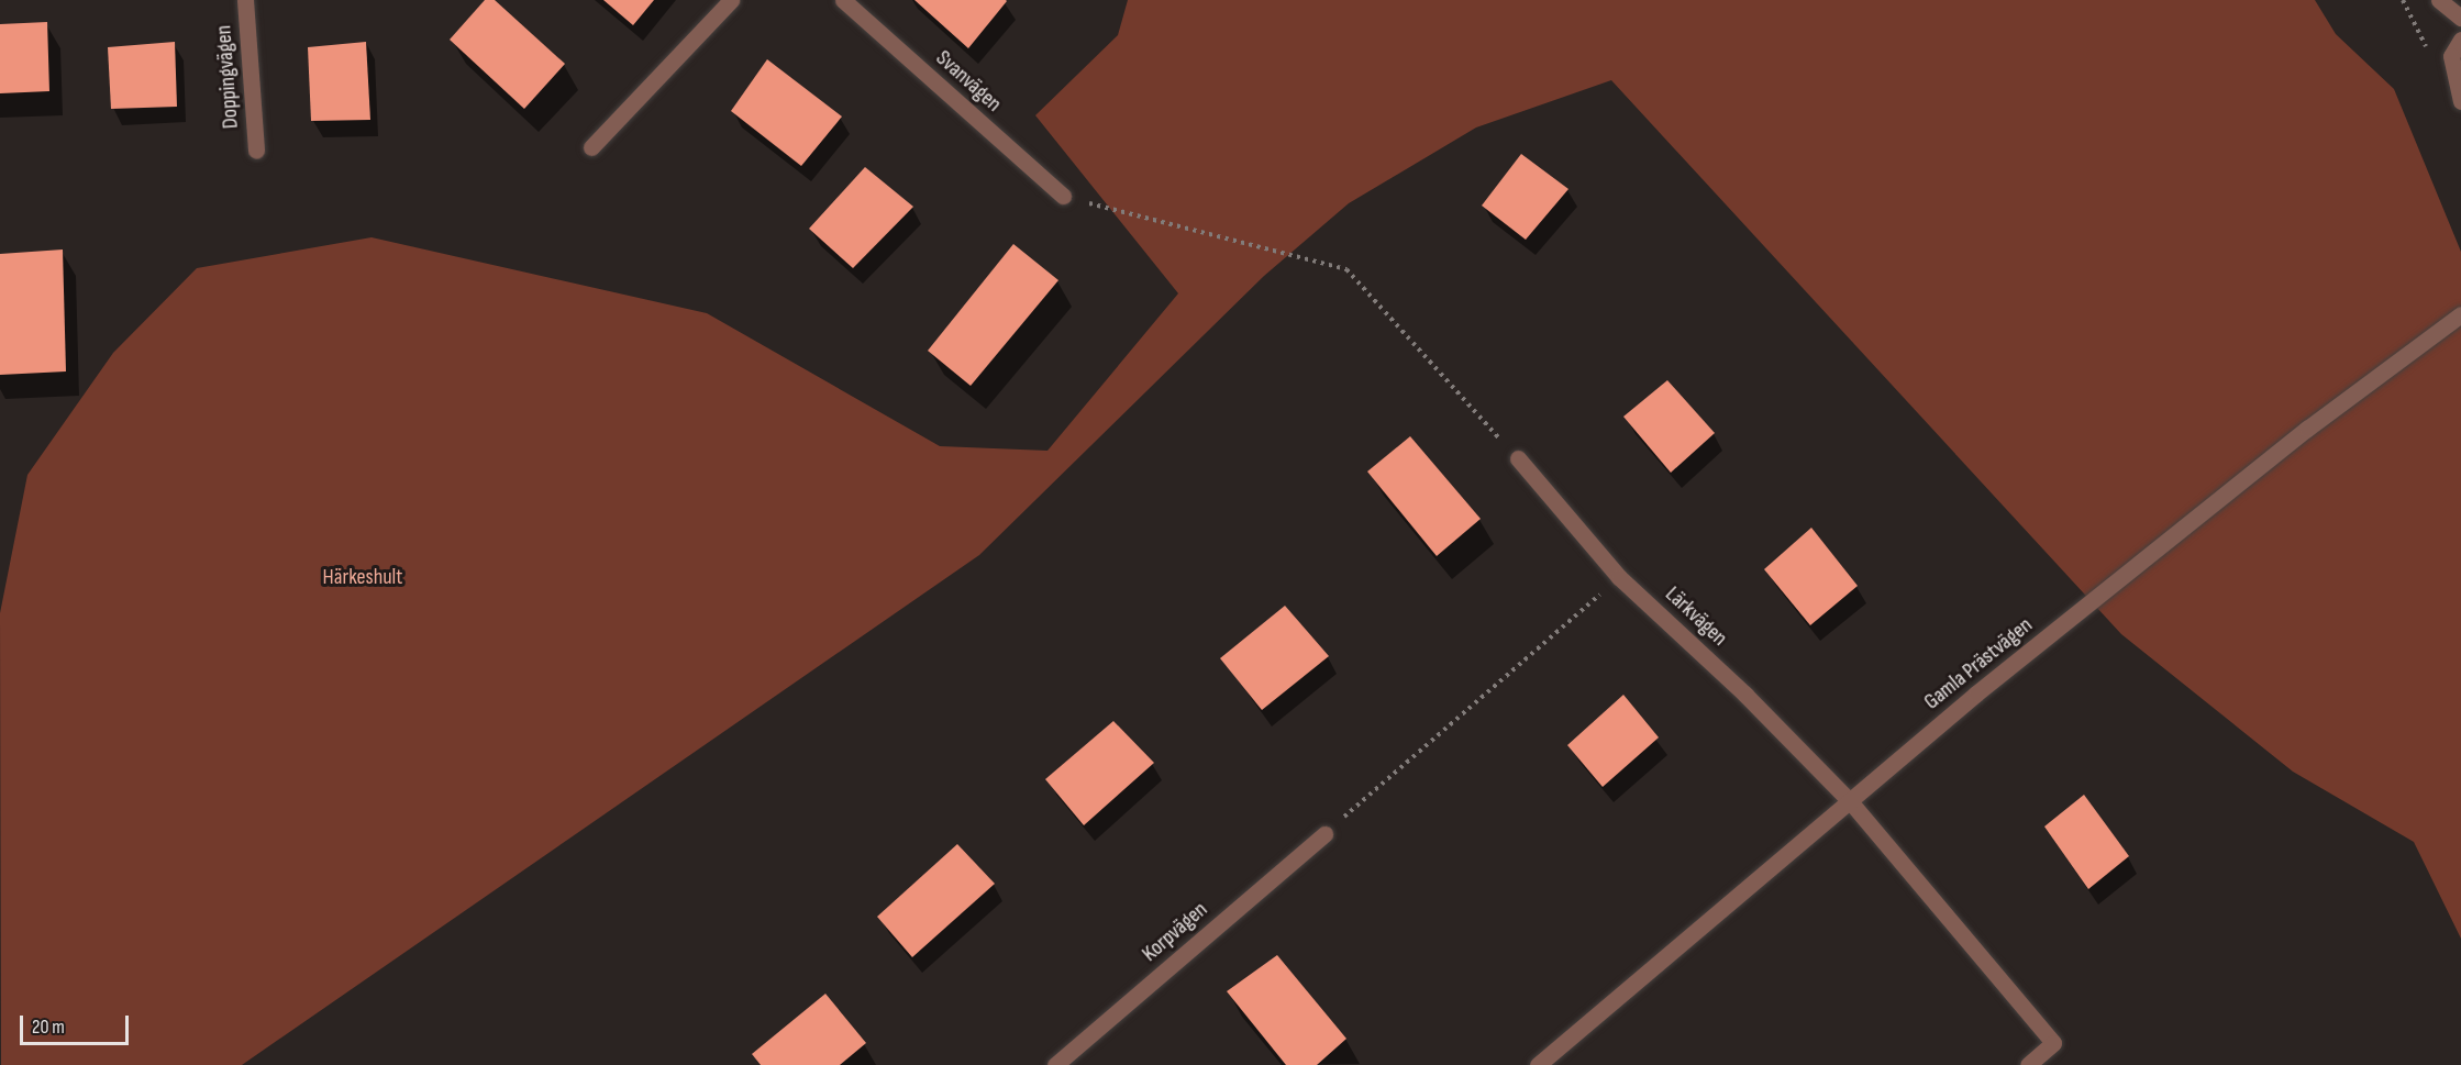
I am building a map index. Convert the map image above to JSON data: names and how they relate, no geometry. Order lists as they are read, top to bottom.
{
  "streets": {
    "street": [
      "Doppingvägen",
      "Svanvägen",
      "Lärkvägen",
      "Gamla Prästvägen",
      "Korpvägen"
    ]
  },
  "crossings": [
    ["Lärkvägen", "Gamla Prästvägen"]
  ],
  "parks": ["Härkeshult"],
  "scale_bar": "20 m"
}
